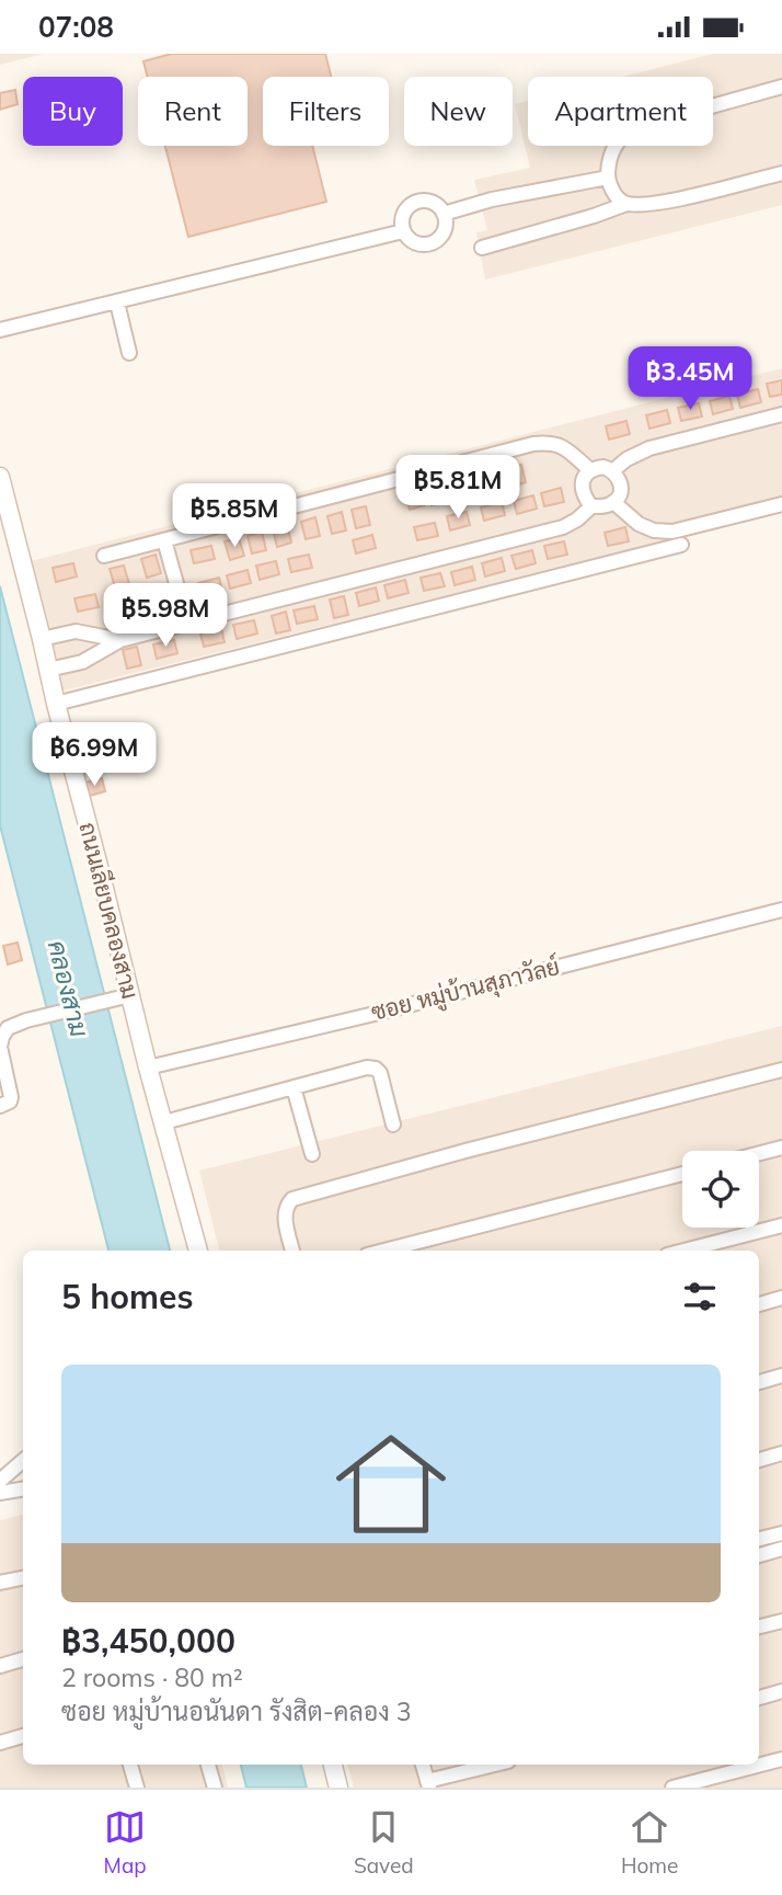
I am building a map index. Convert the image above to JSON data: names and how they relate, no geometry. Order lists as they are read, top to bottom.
{
  "streets": {
    "main road": ["ถนนเลียบคลองสาม"],
    "street": ["ซอย หมู่บ้านสุภาวัลย์"]
  },
  "crossings": [
    ["ถนนเลียบคลองสาม", "ซอย หมู่บ้านสุภาวัลย์"]
  ],
  "water": ["คลองสาม"],
  "page": {
    "status": "07:08",
    "chip": [
      "Buy",
      "Rent",
      "Filters",
      "New",
      "Apartment"
    ],
    "price": [
      "฿3.45M",
      "฿5.81M",
      "฿5.85M",
      "฿5.98M",
      "฿6.99M"
    ],
    "heading": "5 homes",
    "list": [
      {
        "name": "฿3,450,000",
        "note": "2 rooms · 80 m² · ซอย หมู่บ้านอนันดา รังสิต-คลอง 3"
      }
    ],
    "tabs": ["Map", "Saved", "Home"]
  }
}
